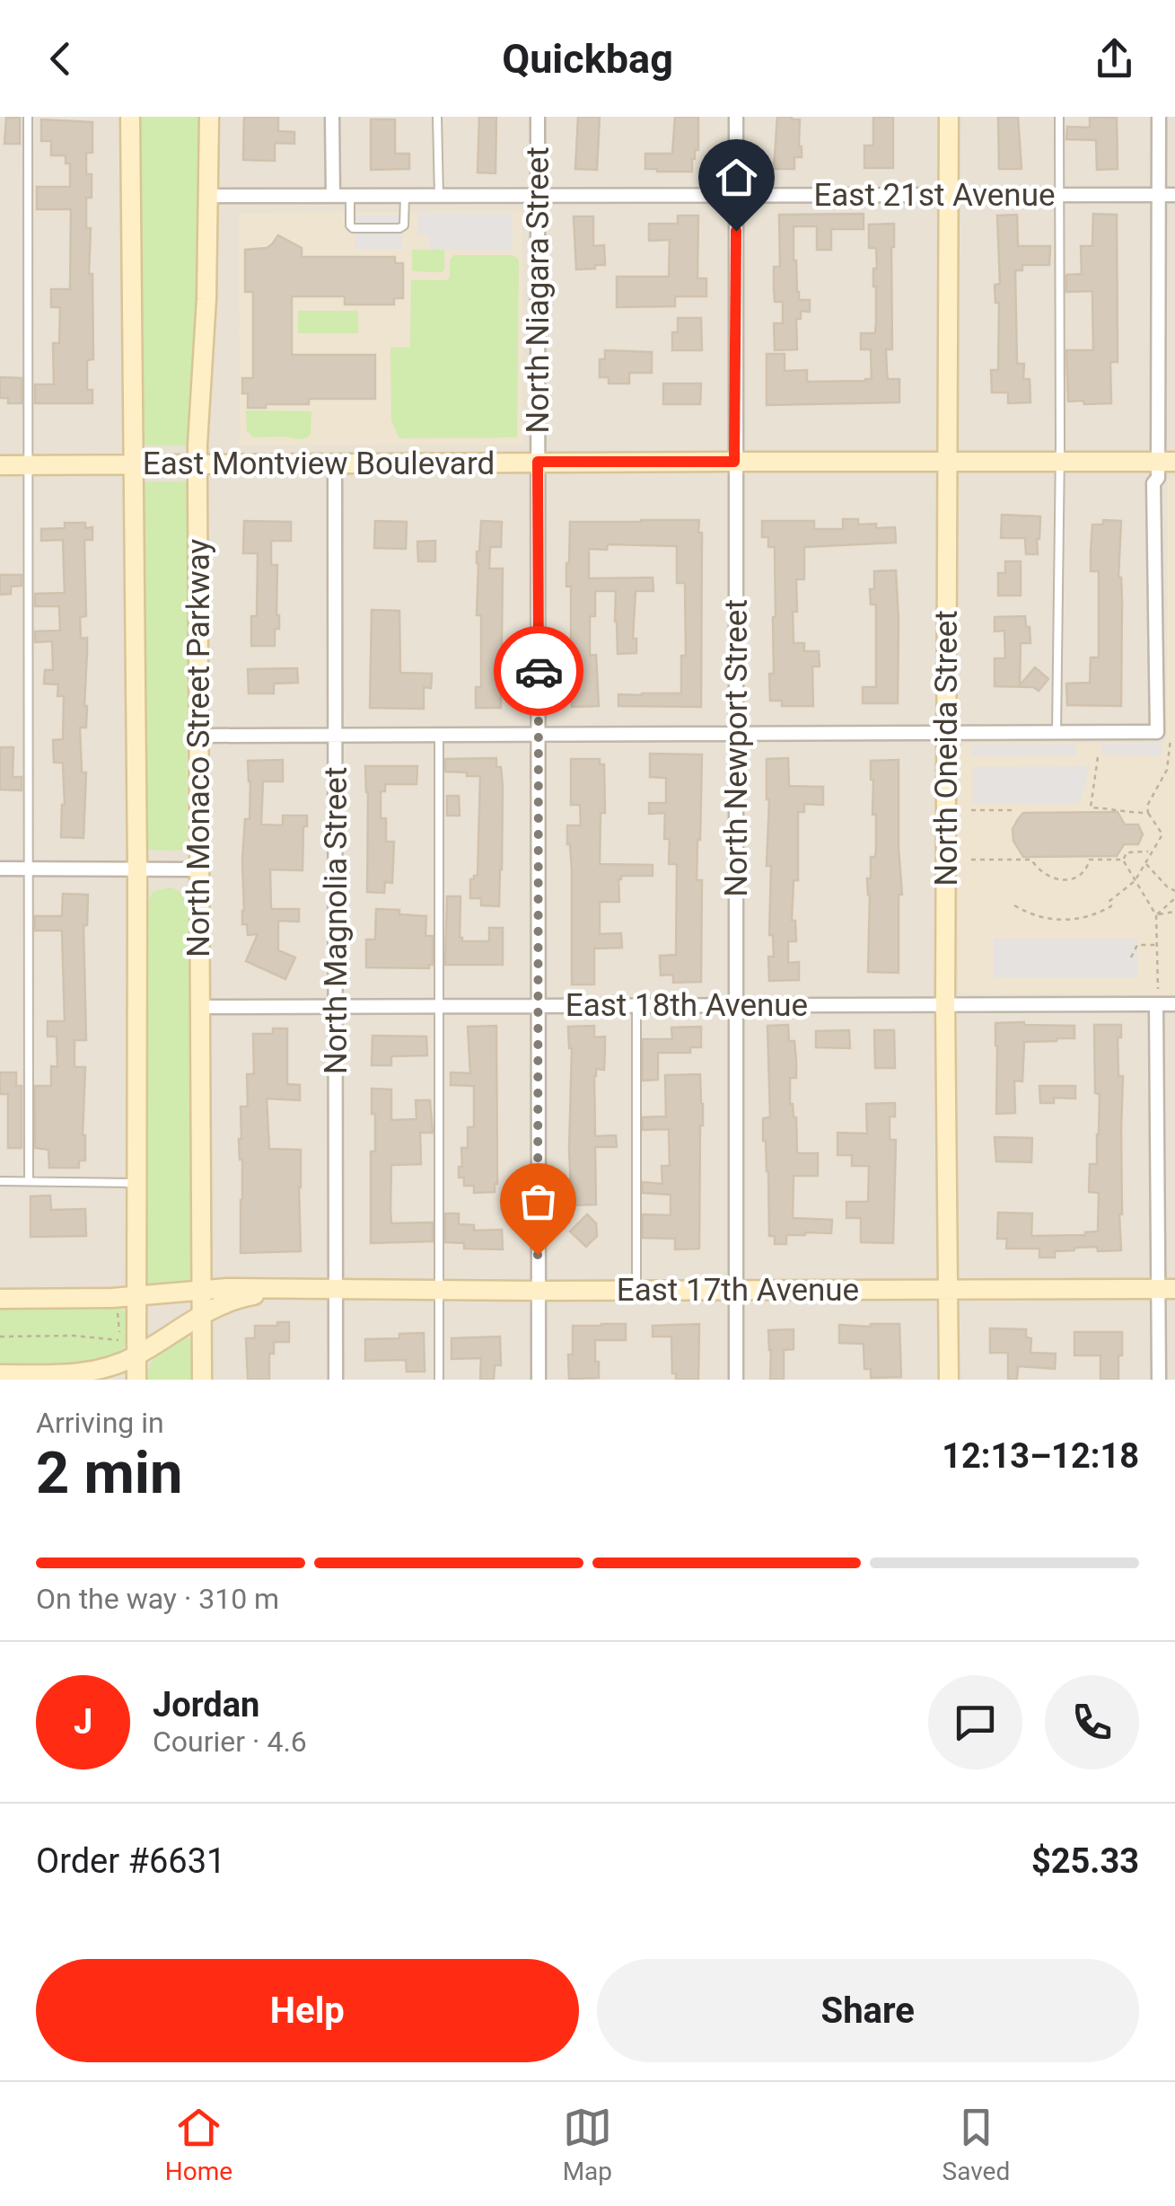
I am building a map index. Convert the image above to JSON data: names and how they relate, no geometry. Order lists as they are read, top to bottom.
{
  "streets": {
    "main road": [
      "East Montview Boulevard",
      "North Monaco Street Parkway",
      "North Oneida Street",
      "East 17th Avenue"
    ],
    "street": [
      "East 21st Avenue",
      "North Niagara Street",
      "North Newport Street",
      "North Magnolia Street",
      "East 18th Avenue"
    ]
  },
  "crossings": [
    ["East 21st Avenue", "North Niagara Street"],
    ["East 21st Avenue", "North Monaco Street Parkway"],
    ["East 21st Avenue", "North Newport Street"],
    ["East 21st Avenue", "North Oneida Street"],
    ["North Niagara Street", "East Montview Boulevard"],
    ["North Niagara Street", "East 18th Avenue"],
    ["North Niagara Street", "East 17th Avenue"],
    ["East Montview Boulevard", "North Monaco Street Parkway"],
    ["East Montview Boulevard", "North Newport Street"],
    ["East Montview Boulevard", "North Oneida Street"],
    ["East Montview Boulevard", "North Magnolia Street"],
    ["North Monaco Street Parkway", "East 18th Avenue"],
    ["North Newport Street", "East 18th Avenue"],
    ["North Newport Street", "East 17th Avenue"],
    ["North Oneida Street", "East 18th Avenue"],
    ["North Oneida Street", "East 17th Avenue"],
    ["North Magnolia Street", "East 18th Avenue"],
    ["North Magnolia Street", "East 17th Avenue"]
  ],
  "page": {
    "header": "Quickbag",
    "heading": ["2 min", "Arriving in", "12:13–12:18"],
    "panel": [
      "Jordan",
      "Courier · 4.6",
      "Order #6631",
      "$25.33"
    ],
    "bar": "On the way · 310 m",
    "round": "J",
    "buttons": ["Help", "Share"],
    "tabs": ["Home", "Map", "Saved"]
  }
}
